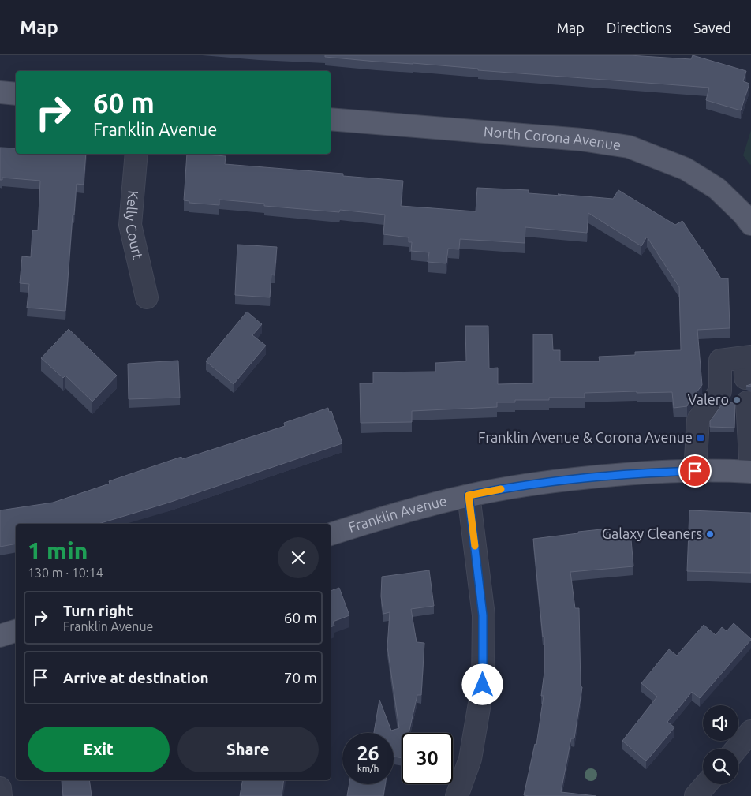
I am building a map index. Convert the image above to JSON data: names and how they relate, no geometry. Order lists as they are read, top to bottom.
{
  "streets": {
    "main road": ["North Corona Avenue", "Franklin Avenue"],
    "street": ["Kelly Court"]
  },
  "places": {
    "other": ["Valero", "Galaxy Cleaners"],
    "transit": ["Franklin Avenue & Corona Avenue"]
  },
  "page": {
    "header": "Map",
    "nav": ["Map", "Directions", "Saved"],
    "turn": ["60 m", "Franklin Avenue"],
    "heading": ["1 min", "130 m · 10:14"],
    "list": [
      {
        "name": "Turn right",
        "note": "Franklin Avenue",
        "value": "60 m"
      },
      {
        "name": "Arrive at destination",
        "value": "70 m"
      }
    ],
    "buttons": ["Exit", "Share"],
    "speed": "26 km/h",
    "limit": "30"
  }
}
